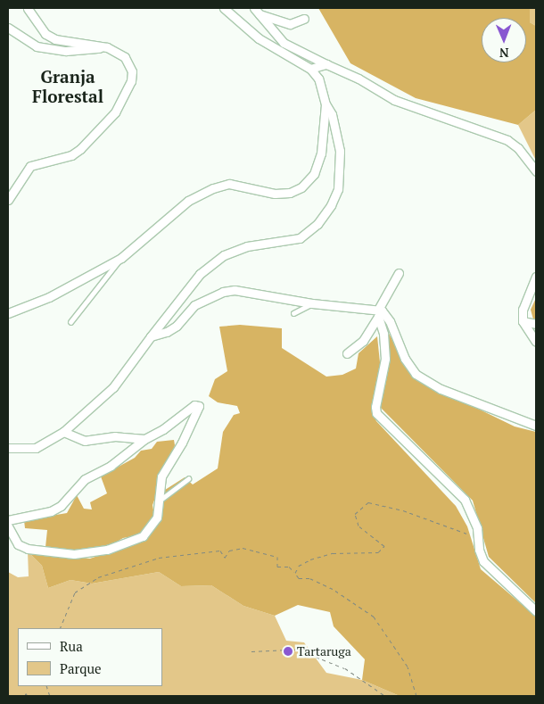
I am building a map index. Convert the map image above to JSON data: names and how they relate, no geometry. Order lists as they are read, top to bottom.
{
  "districts": ["Granja Florestal"],
  "places": ["Tartaruga"],
  "legend": ["Rua", "Parque"],
  "north": "bottom"
}
